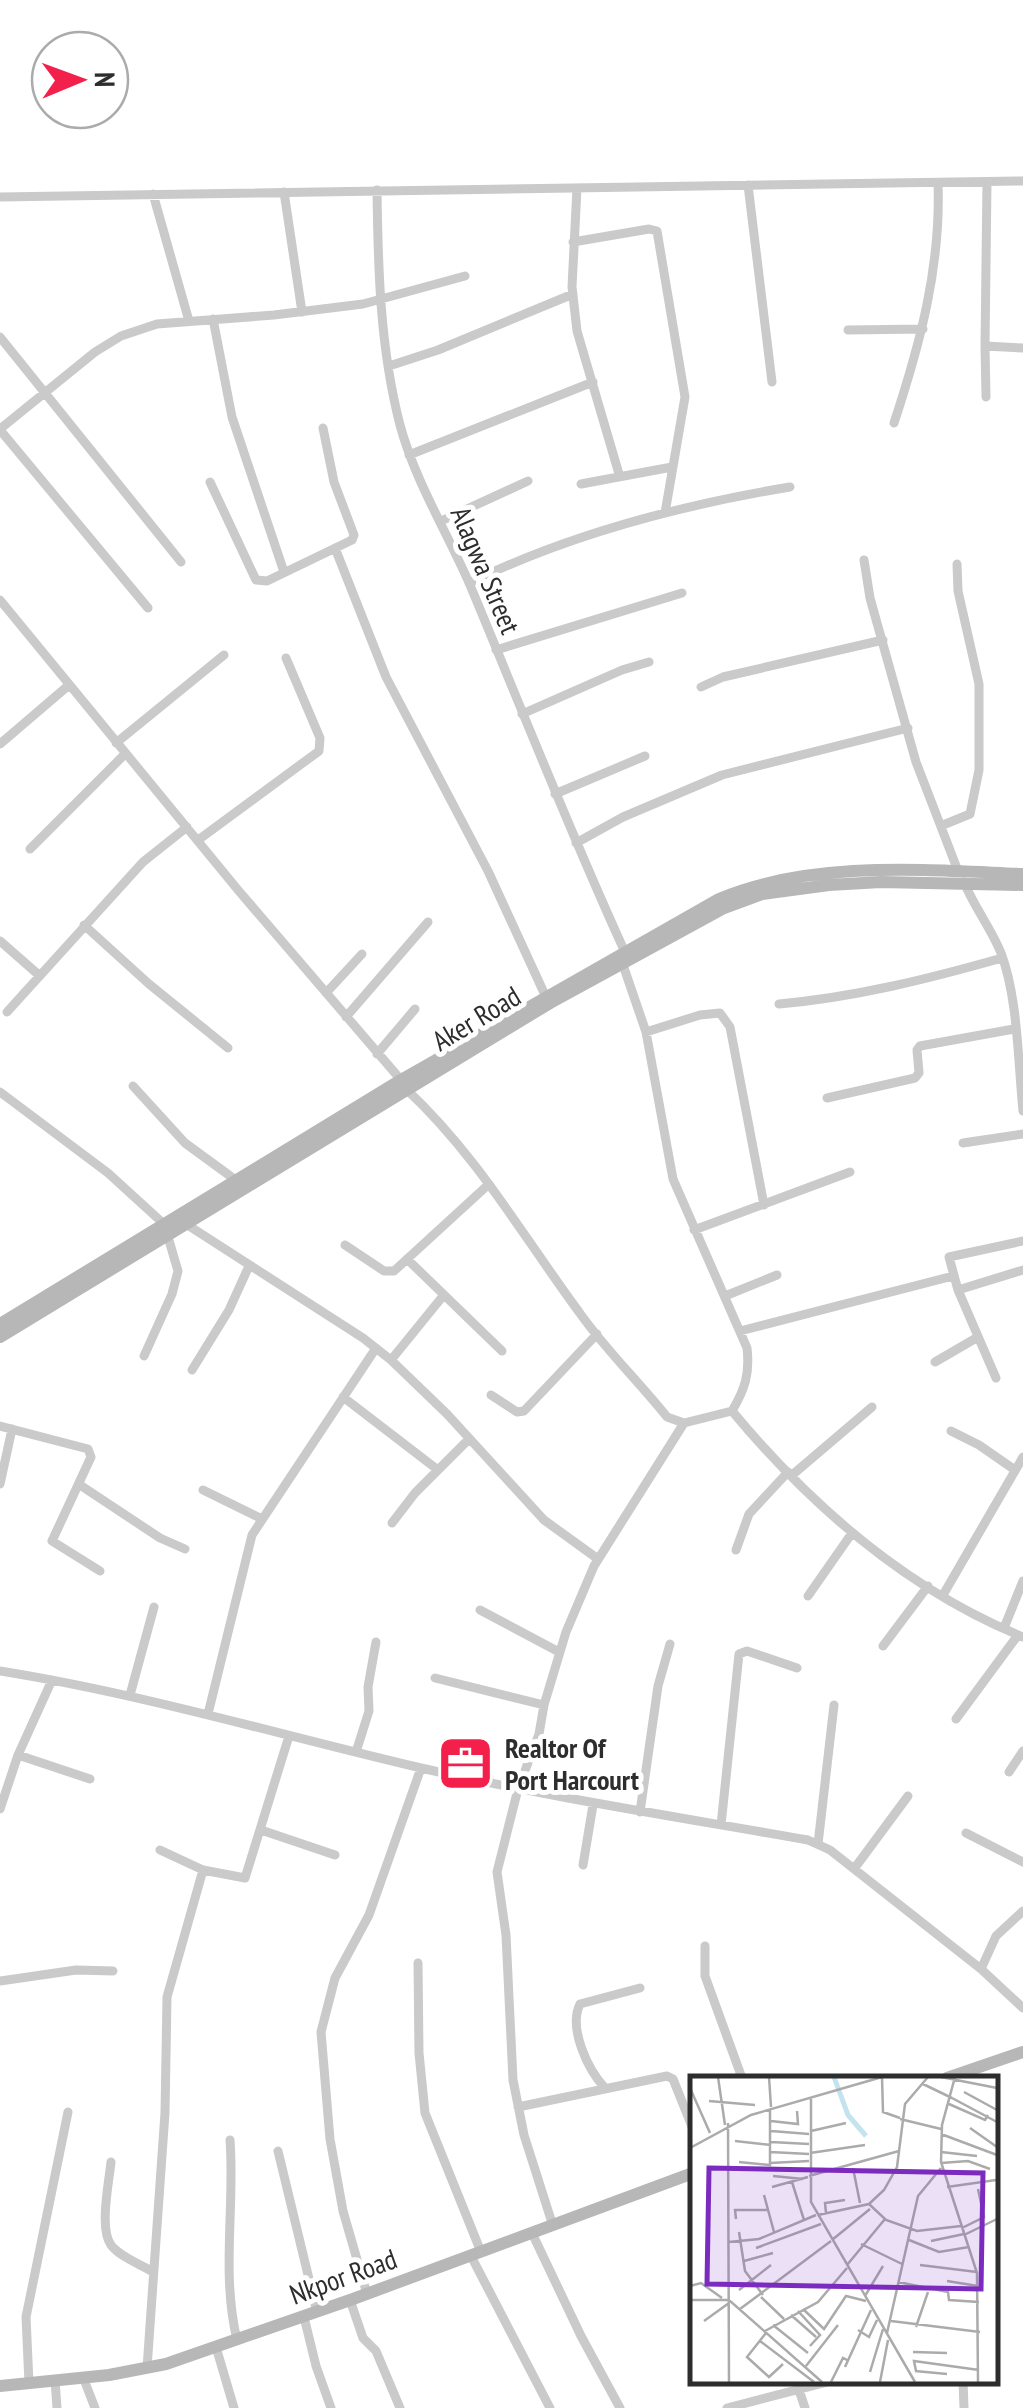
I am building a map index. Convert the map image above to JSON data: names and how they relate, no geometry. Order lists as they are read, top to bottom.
{
  "streets": {
    "street": ["Alagwa Street", "Aker Road", "Nkpor Road"]
  },
  "crossings": [
    ["Alagwa Street", "Aker Road"]
  ],
  "places": {
    "office": ["Realtor Of Port Harcourt"]
  },
  "north": "right"
}
